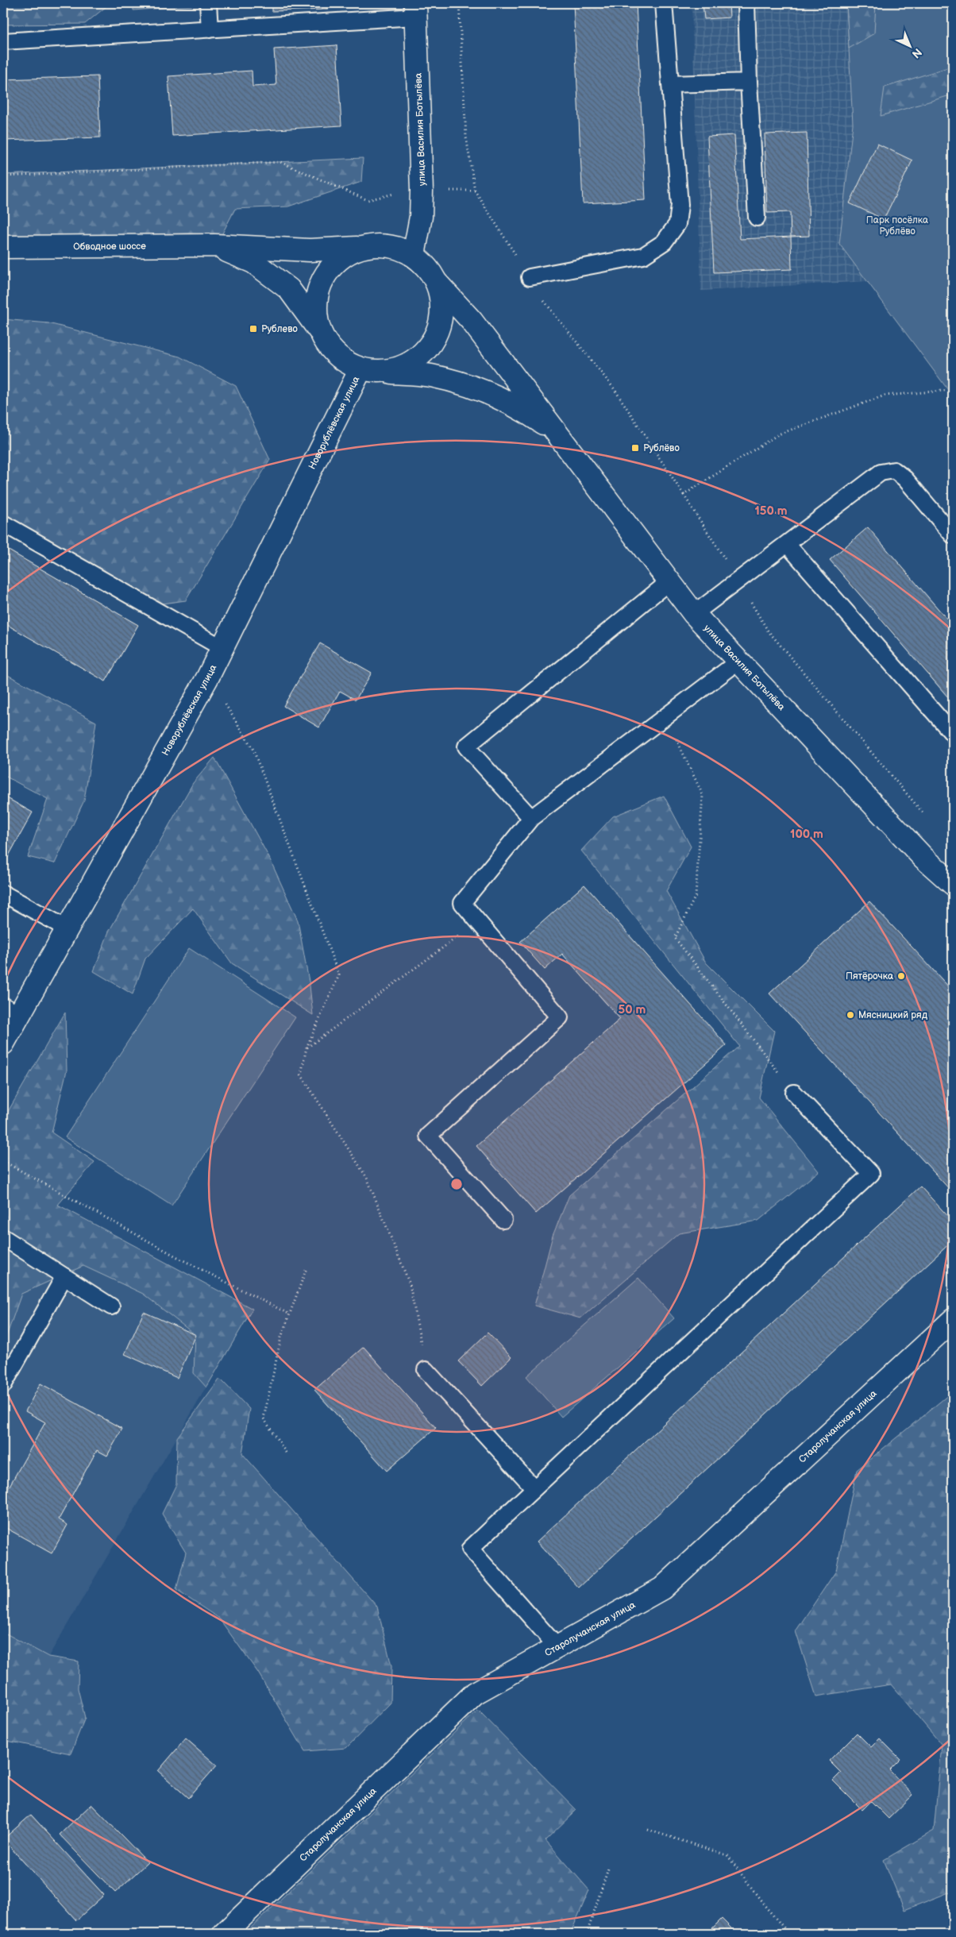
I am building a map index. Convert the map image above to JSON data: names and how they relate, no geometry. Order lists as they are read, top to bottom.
{
  "streets": {
    "street": [
      "улица Василия Ботылёва",
      "Обводное шоссе",
      "Новорублёвская улица",
      "Старолучанская улица"
    ]
  },
  "crossings": [
    ["улица Василия Ботылёва", "Обводное шоссе"],
    ["улица Василия Ботылёва", "Новорублёвская улица"],
    ["Обводное шоссе", "Новорублёвская улица"]
  ],
  "parks": ["Парк посёлка Рублёво"],
  "places": {
    "transit": ["Рублево", "Рублёво"],
    "other": ["Пятёрочка", "Мясницкий ряд"]
  },
  "north": "bottom right",
  "rings": ["150 m", "100 m", "50 m"]
}
